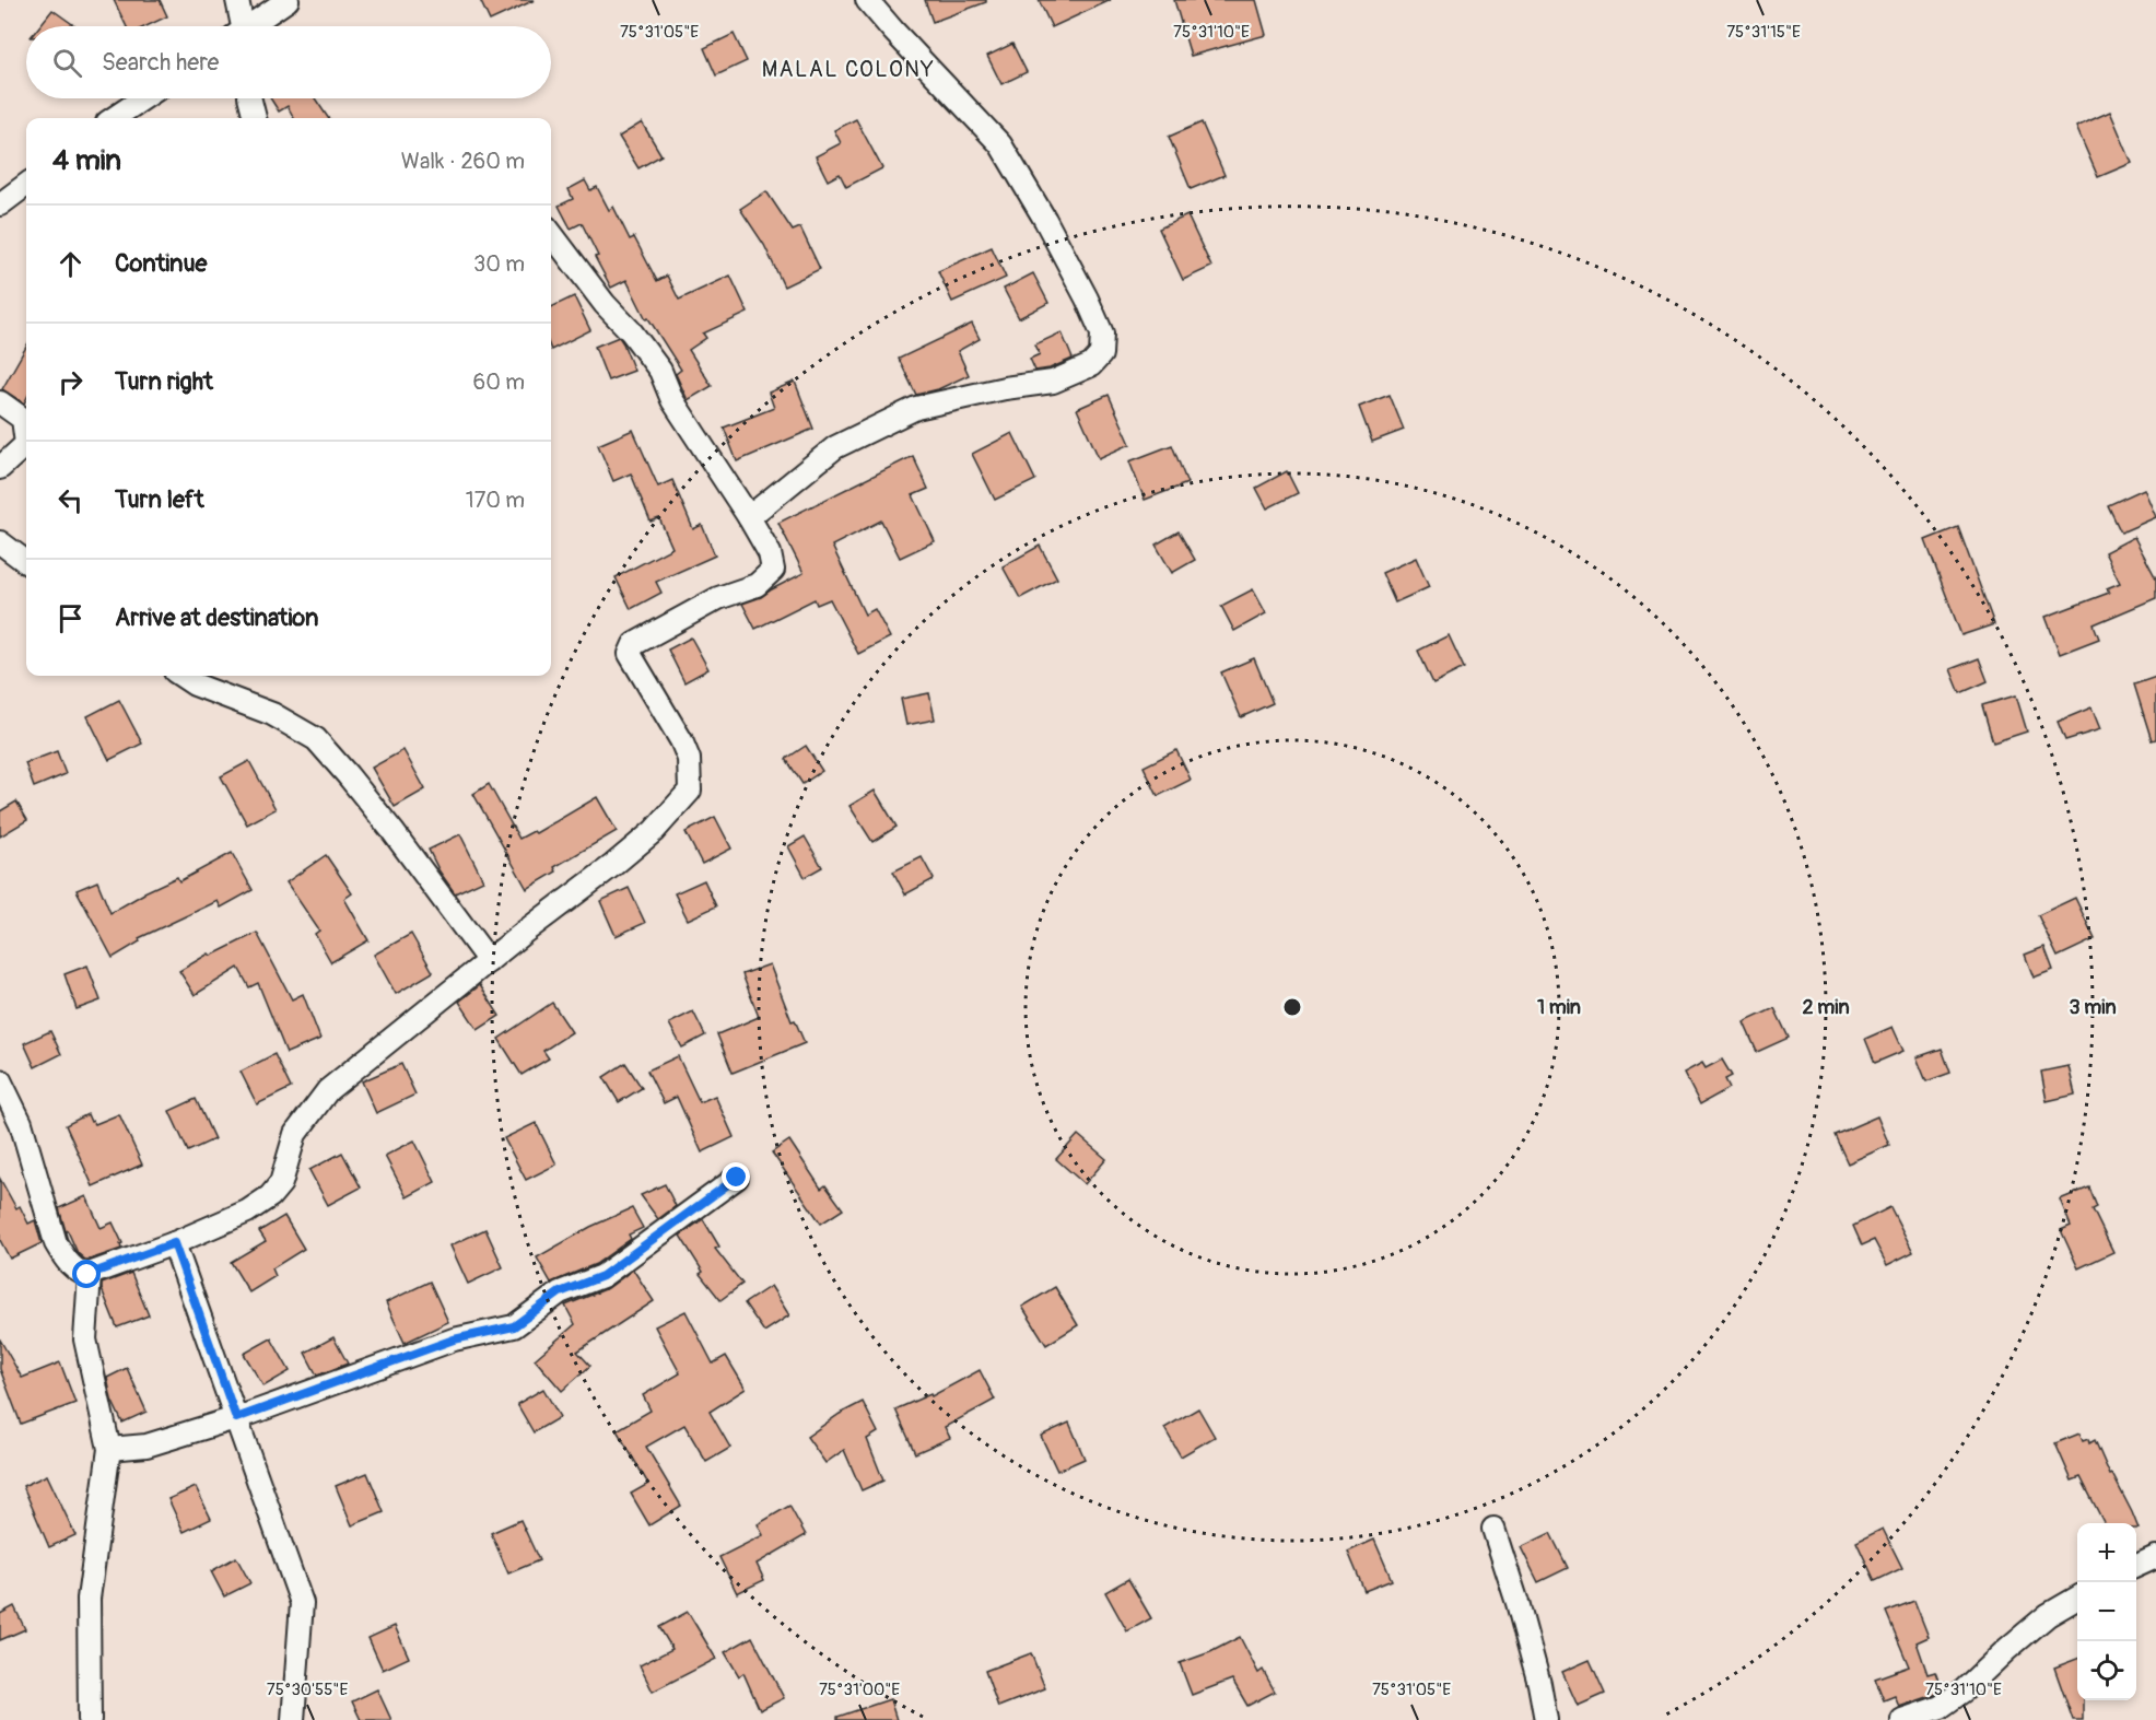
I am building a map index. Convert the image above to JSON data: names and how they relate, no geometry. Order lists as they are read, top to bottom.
{
  "districts": ["MALAL COLONY"],
  "page": {
    "search": "Search here",
    "heading": ["4 min", "Walk · 260 m"],
    "list": [
      ["Continue", "30 m"],
      ["Turn right", "60 m"],
      ["Turn left", "170 m"],
      "Arrive at destination"
    ],
    "map_buttons": ["+", "−"]
  },
  "coordinates": [
    "75°31'05\"E",
    "75°31'10\"E",
    "75°31'15\"E",
    "75°30'55\"E",
    "75°31'00\"E"
  ],
  "rings": ["1 min", "2 min", "3 min"]
}
